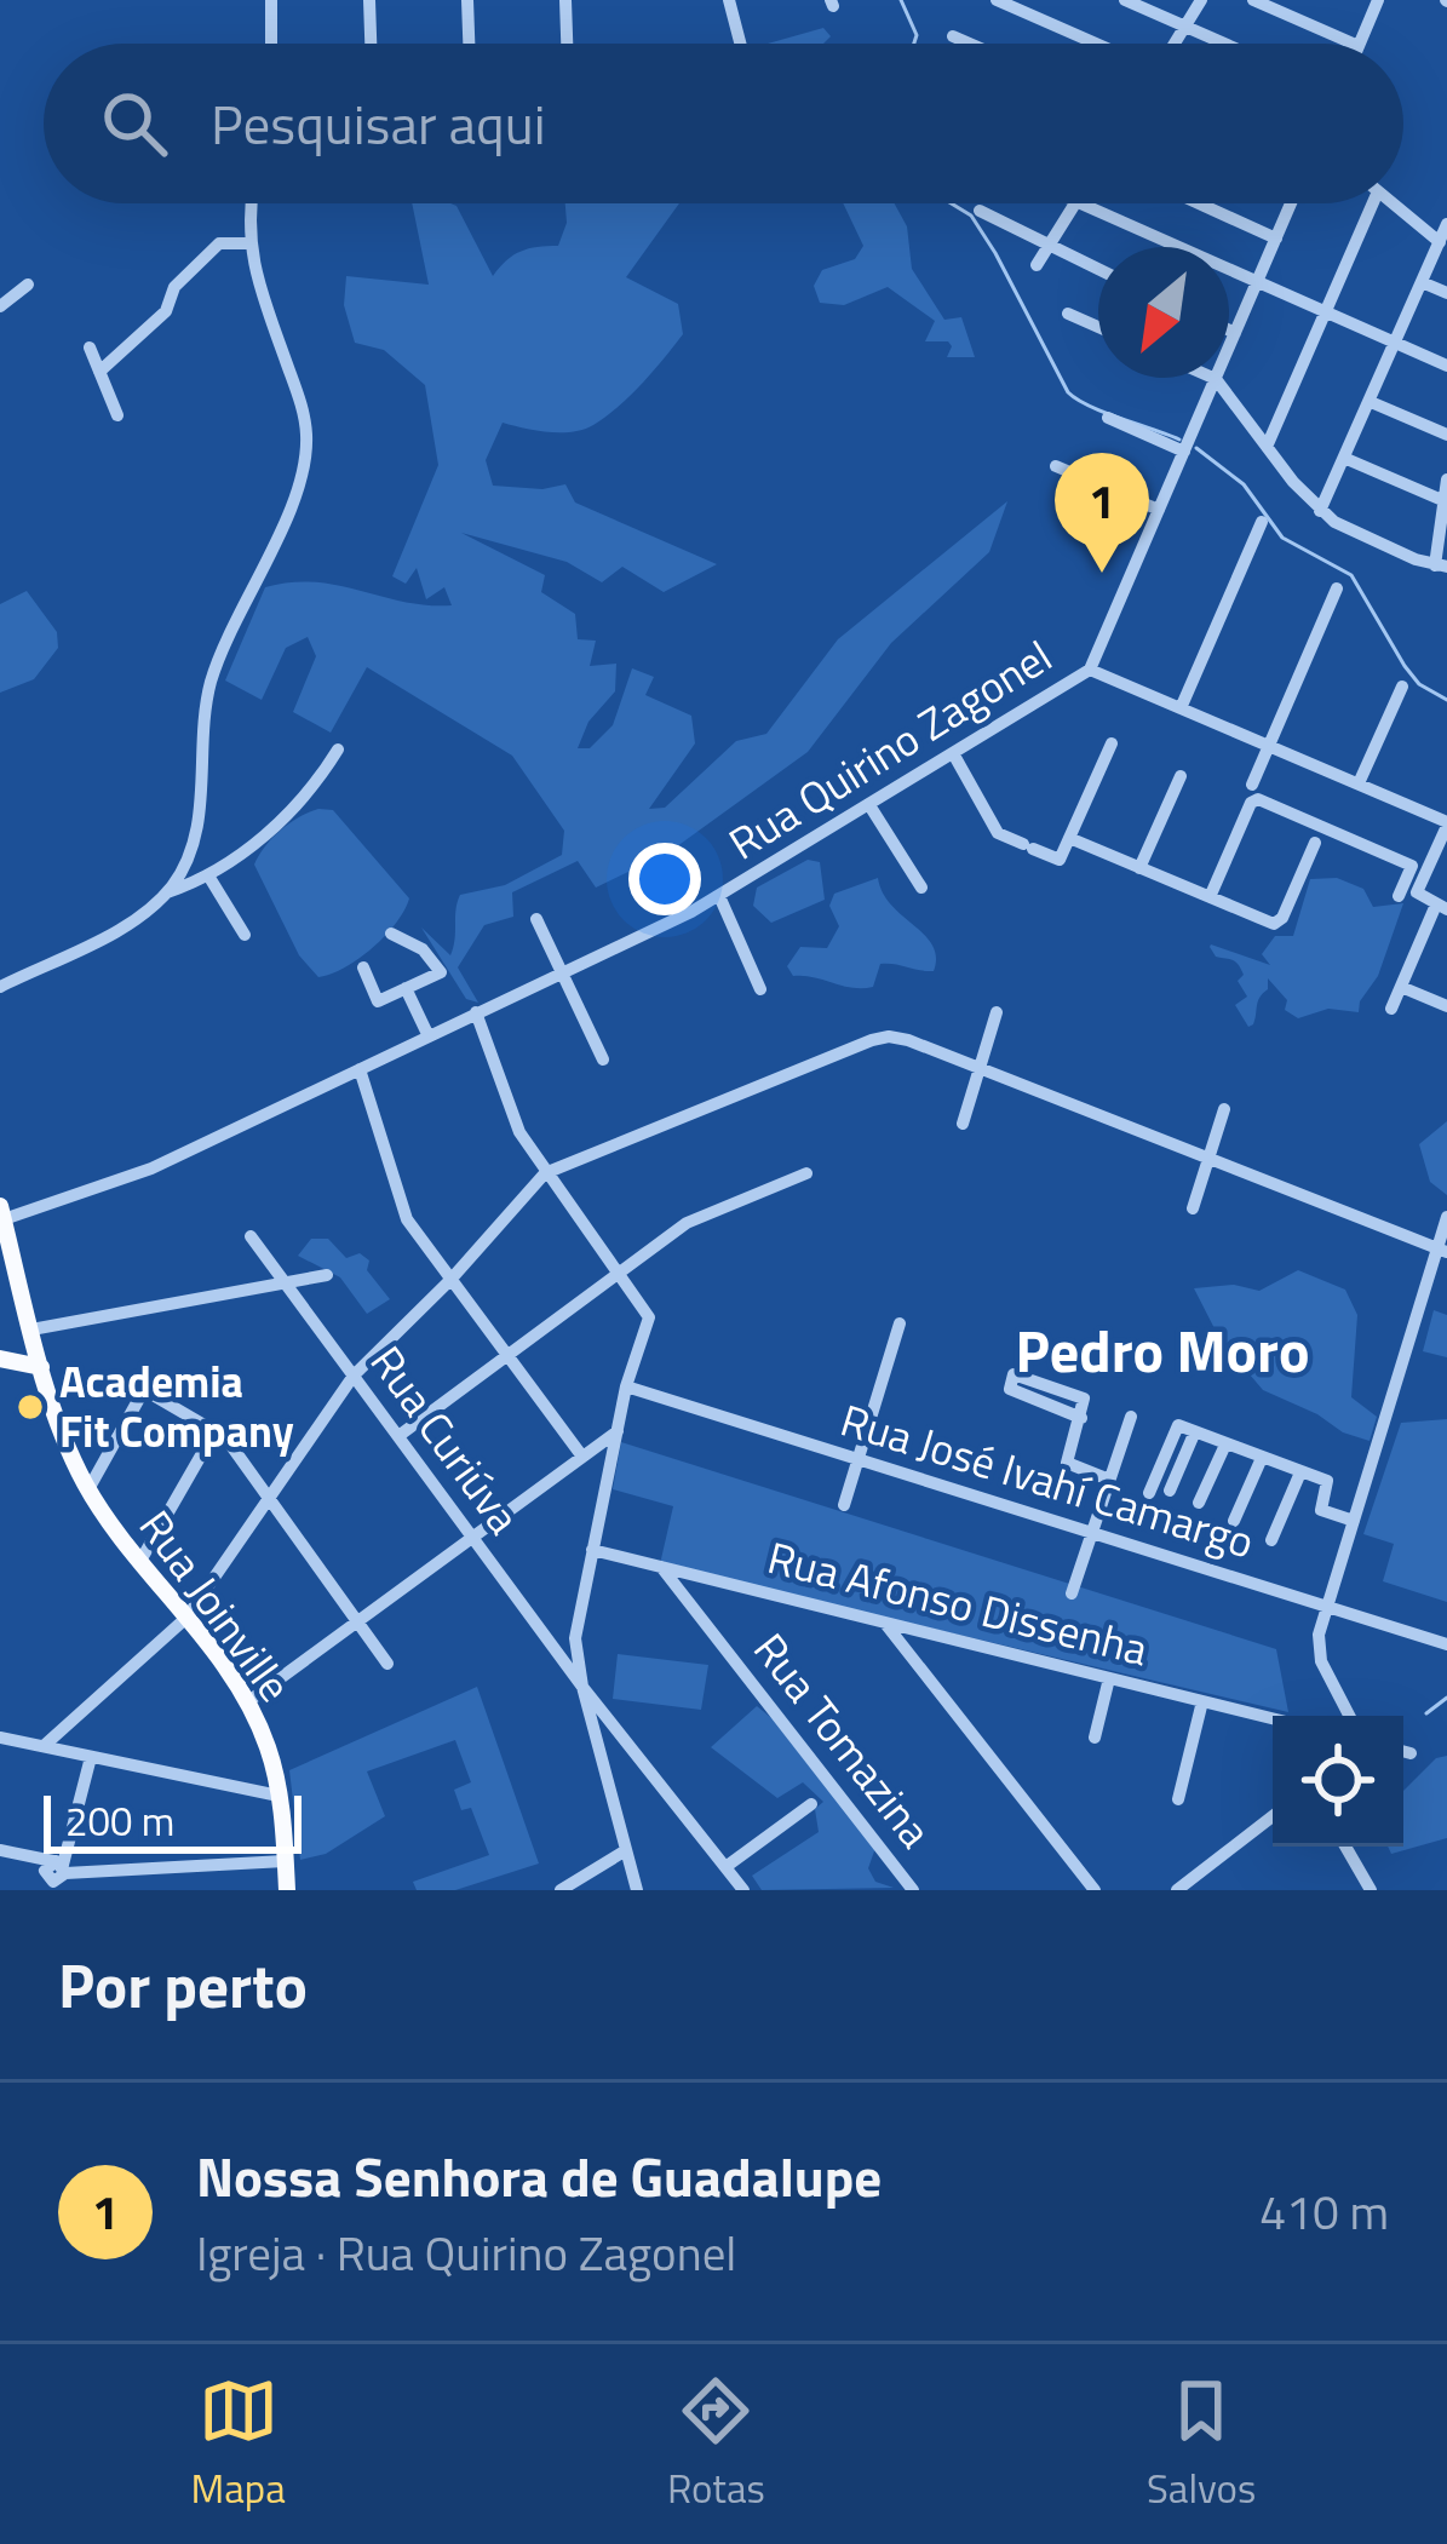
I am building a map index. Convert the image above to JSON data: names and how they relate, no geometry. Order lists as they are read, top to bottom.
{
  "streets": {
    "main road": ["Rua Joinville"],
    "street": [
      "Rua Quirino Zagonel",
      "Rua Curiúva",
      "Rua José Ivahí Camargo",
      "Rua Afonso Dissenha",
      "Rua Tomazina"
    ]
  },
  "crossings": [
    ["Rua Quirino Zagonel", "Rua Joinville"],
    ["Rua Afonso Dissenha", "Rua Tomazina"]
  ],
  "districts": ["Pedro Moro"],
  "places": ["Academia Fit Company"],
  "scale_bar": "200 m",
  "north": "bottom left",
  "page": {
    "search": "Pesquisar aqui",
    "pins": "1",
    "scale": "200 m",
    "heading": "Por perto",
    "list": [
      {
        "mark": "1",
        "name": "Nossa Senhora de Guadalupe",
        "note": "Igreja · Rua Quirino Zagonel",
        "value": "410 m"
      }
    ],
    "nav": ["Mapa", "Rotas", "Salvos"]
  }
}
